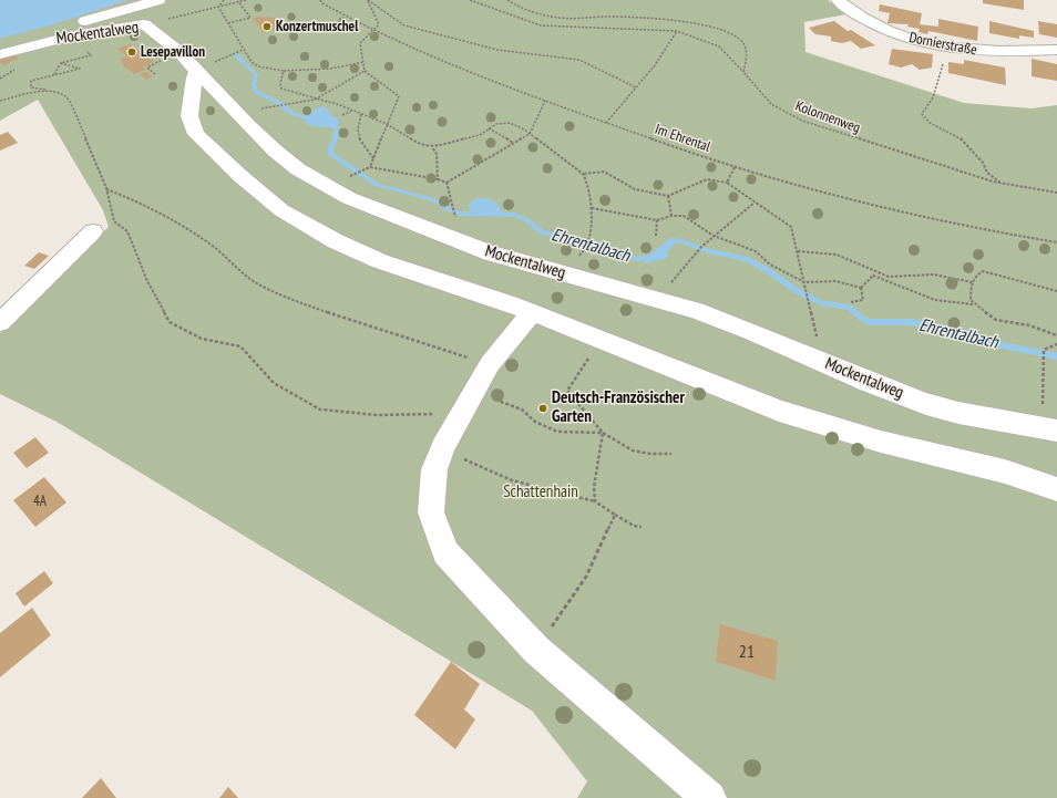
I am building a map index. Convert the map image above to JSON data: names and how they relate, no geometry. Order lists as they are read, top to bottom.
{
  "streets": {
    "street": ["Mockentalweg", "Dornierstraße"],
    "path": ["Kolonnenweg", "Im Ehrental"]
  },
  "water": ["Ehrentalbach"],
  "parks": ["Schattenhain"],
  "places": ["Konzertmuschel", "Lesepavillon", "Deutsch-Französischer Garten"],
  "house_numbers": ["4A", "21"]
}
